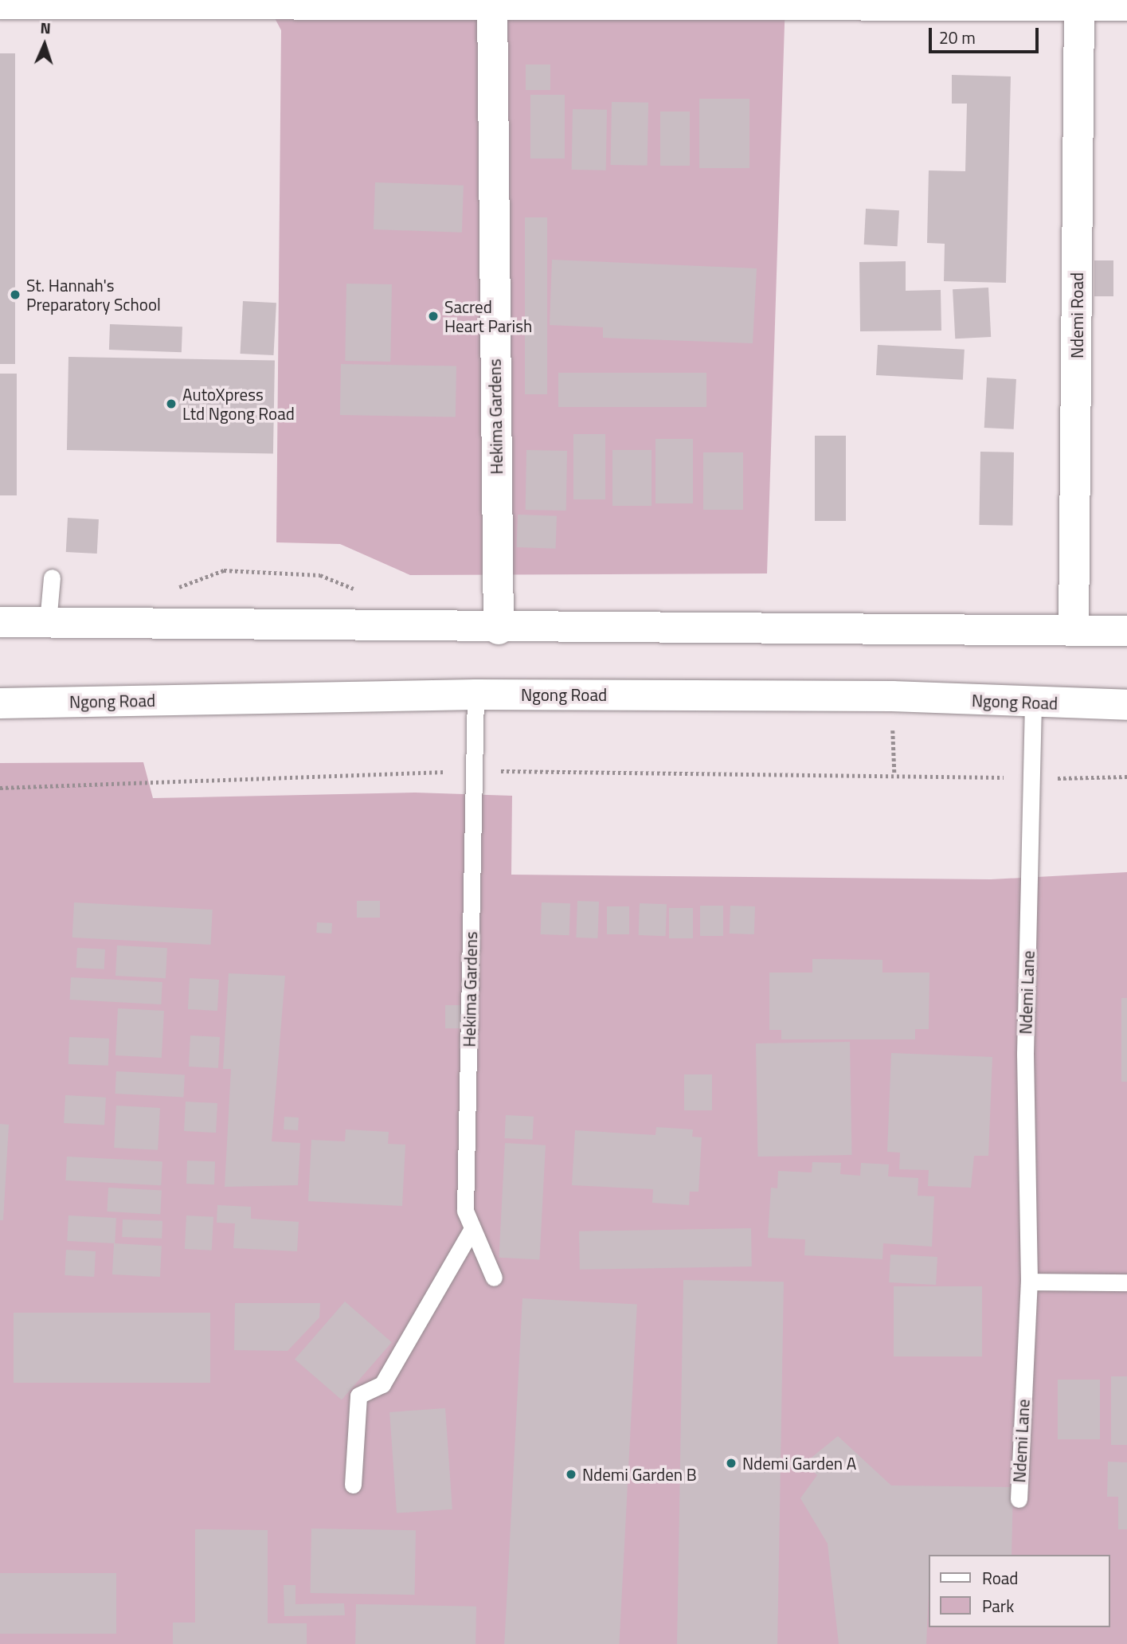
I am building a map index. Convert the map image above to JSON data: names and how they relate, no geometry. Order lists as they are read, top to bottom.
{
  "streets": {
    "street": ["Ndemi Road", "Hekima Gardens", "Ngong Road"],
    "lane": ["Ndemi Lane"]
  },
  "crossings": [
    ["Hekima Gardens", "Ngong Road"],
    ["Ngong Road", "Ndemi Lane"]
  ],
  "places": [
    "St. Hannah's Preparatory School",
    "Sacred Heart Parish",
    "AutoXpress Ltd Ngong Road",
    "Ndemi Garden A",
    "Ndemi Garden B"
  ],
  "legend": ["Road", "Park"],
  "scale_bar": "20 m",
  "north": "top"
}
